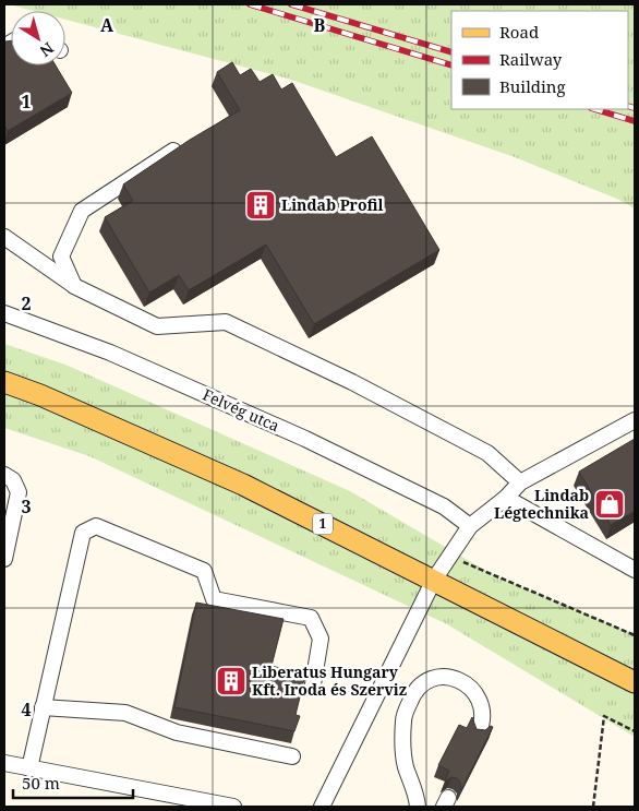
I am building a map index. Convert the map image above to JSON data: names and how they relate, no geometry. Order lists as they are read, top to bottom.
{
  "streets": {
    "main road": ["1"],
    "lane": ["Felvég utca"]
  },
  "places": {
    "building": ["Lindab Profil", "Liberatus Hungary Kft. Iroda és Szerviz"],
    "shop": ["Lindab Légtechnika"]
  },
  "legend": ["Road", "Railway", "Building"],
  "scale_bar": "50 m",
  "north": "bottom right",
  "grid": {
    "columns": ["A", "B"],
    "rows": [
      "1",
      "2",
      "3",
      "4"
    ]
  }
}
